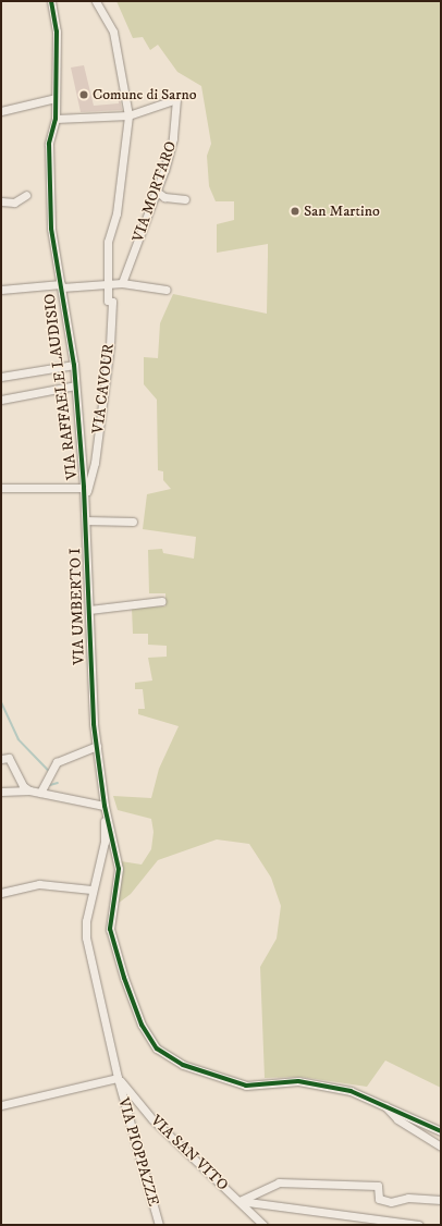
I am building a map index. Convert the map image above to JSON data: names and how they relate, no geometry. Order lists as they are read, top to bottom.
{
  "streets": {
    "street": [
      "VIA MORTARO",
      "VIA RAFFAELE LAUDISIO",
      "VIA CAVOUR",
      "VIA UMBERTO I",
      "VIA PIOPPAZZE",
      "VIA SAN VITO"
    ]
  },
  "crossings": [
    ["VIA RAFFAELE LAUDISIO", "VIA UMBERTO I"],
    ["VIA CAVOUR", "VIA UMBERTO I"],
    ["VIA UMBERTO I", "VIA PIOPPAZZE"],
    ["VIA PIOPPAZZE", "VIA SAN VITO"]
  ],
  "places": ["Comune di Sarno", "San Martino"]
}
